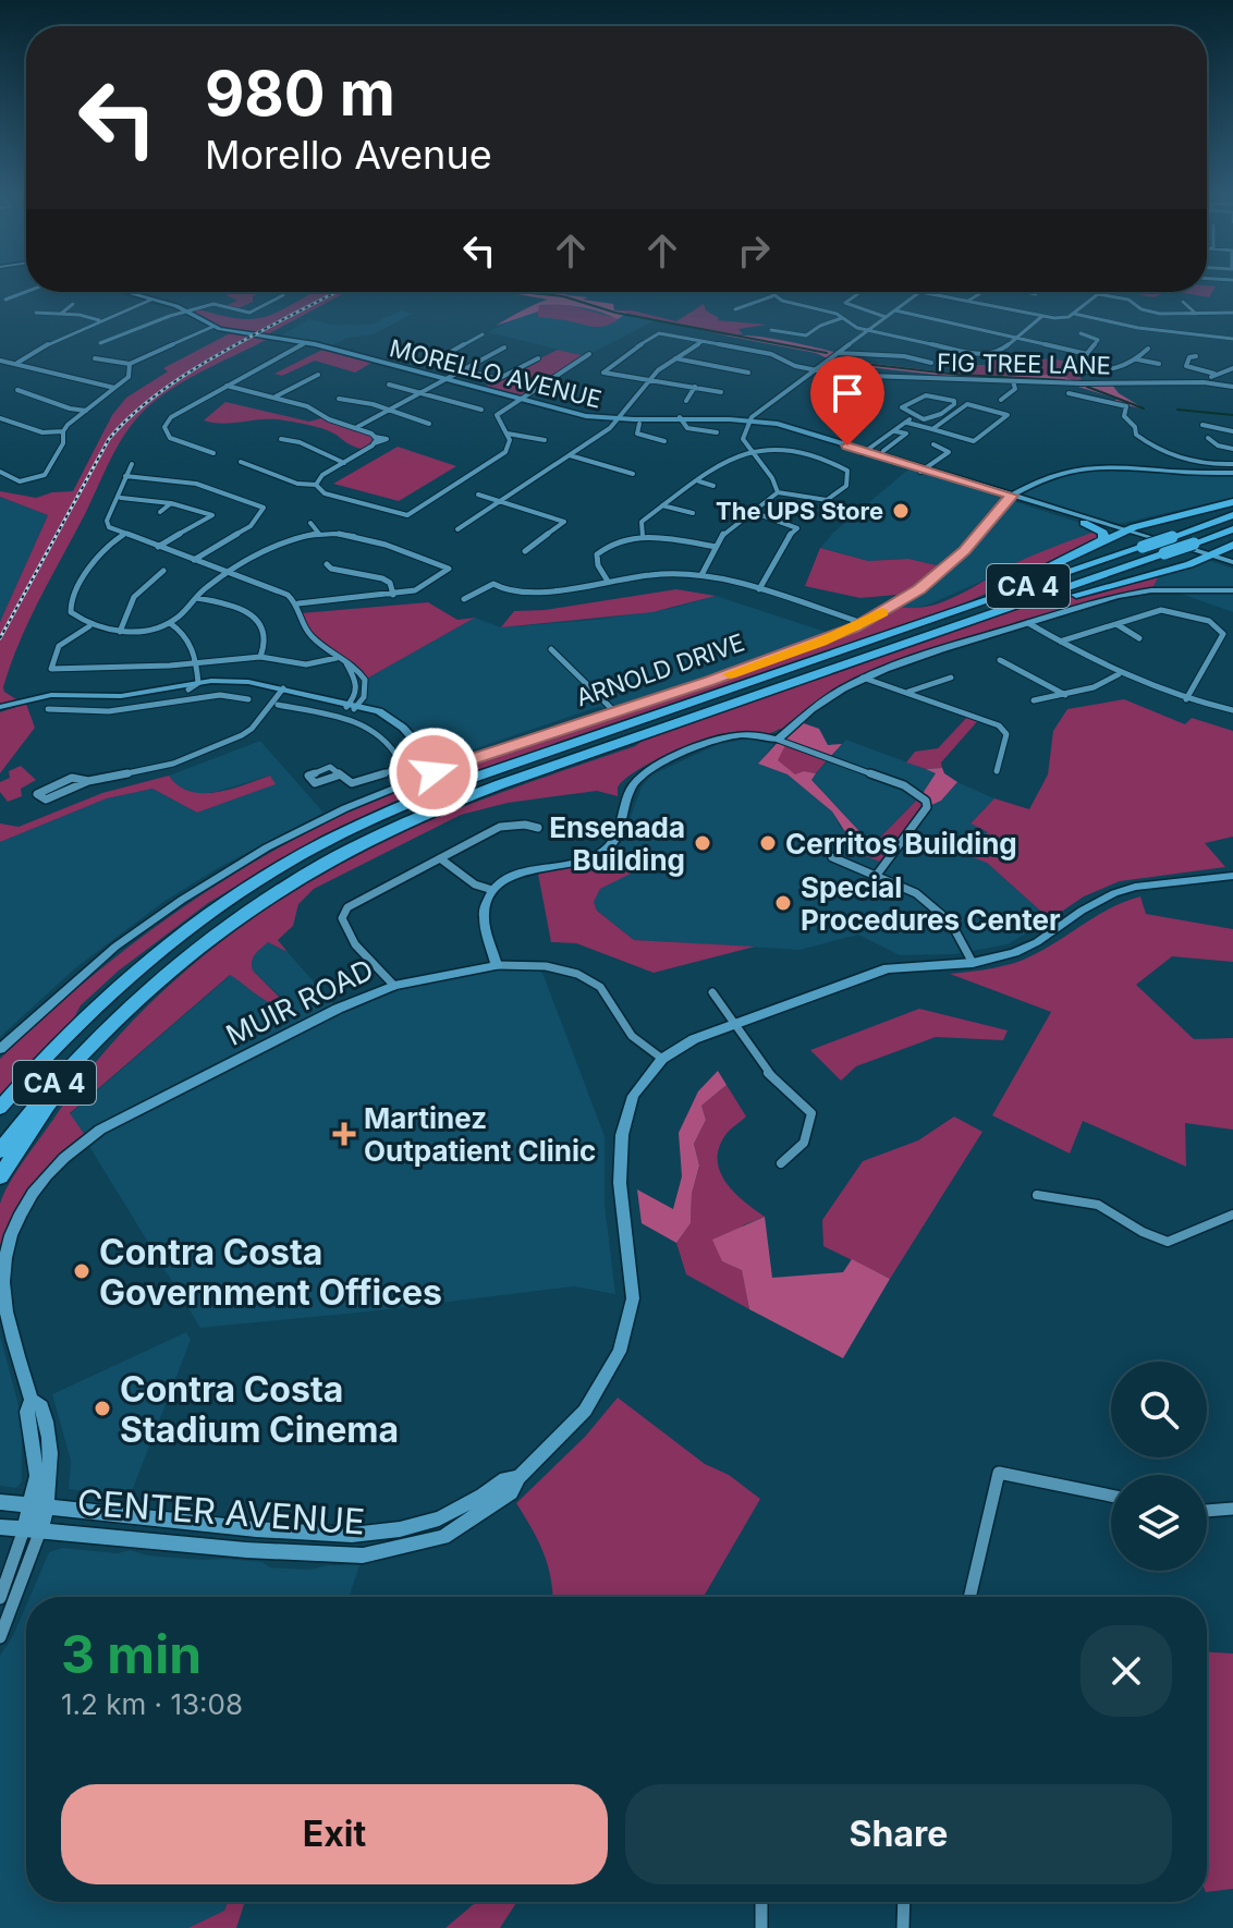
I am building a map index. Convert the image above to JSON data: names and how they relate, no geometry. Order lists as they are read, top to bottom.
{
  "streets": {
    "highway": ["CA 4"],
    "street": [
      "FIG TREE LANE",
      "MORELLO AVENUE",
      "ARNOLD DRIVE",
      "MUIR ROAD",
      "CENTER AVENUE"
    ]
  },
  "crossings": [
    ["MORELLO AVENUE", "ARNOLD DRIVE"],
    ["MUIR ROAD", "CENTER AVENUE"]
  ],
  "places": {
    "other": [
      "The UPS Store",
      "Ensenada Building",
      "Cerritos Building",
      "Special Procedures Center",
      "Contra Costa Government Offices",
      "Contra Costa Stadium Cinema"
    ],
    "health": ["Martinez Outpatient Clinic"]
  },
  "page": {
    "turn": ["980 m", "Morello Avenue"],
    "heading": ["3 min", "1.2 km · 13:08"],
    "buttons": ["Exit", "Share"]
  }
}
